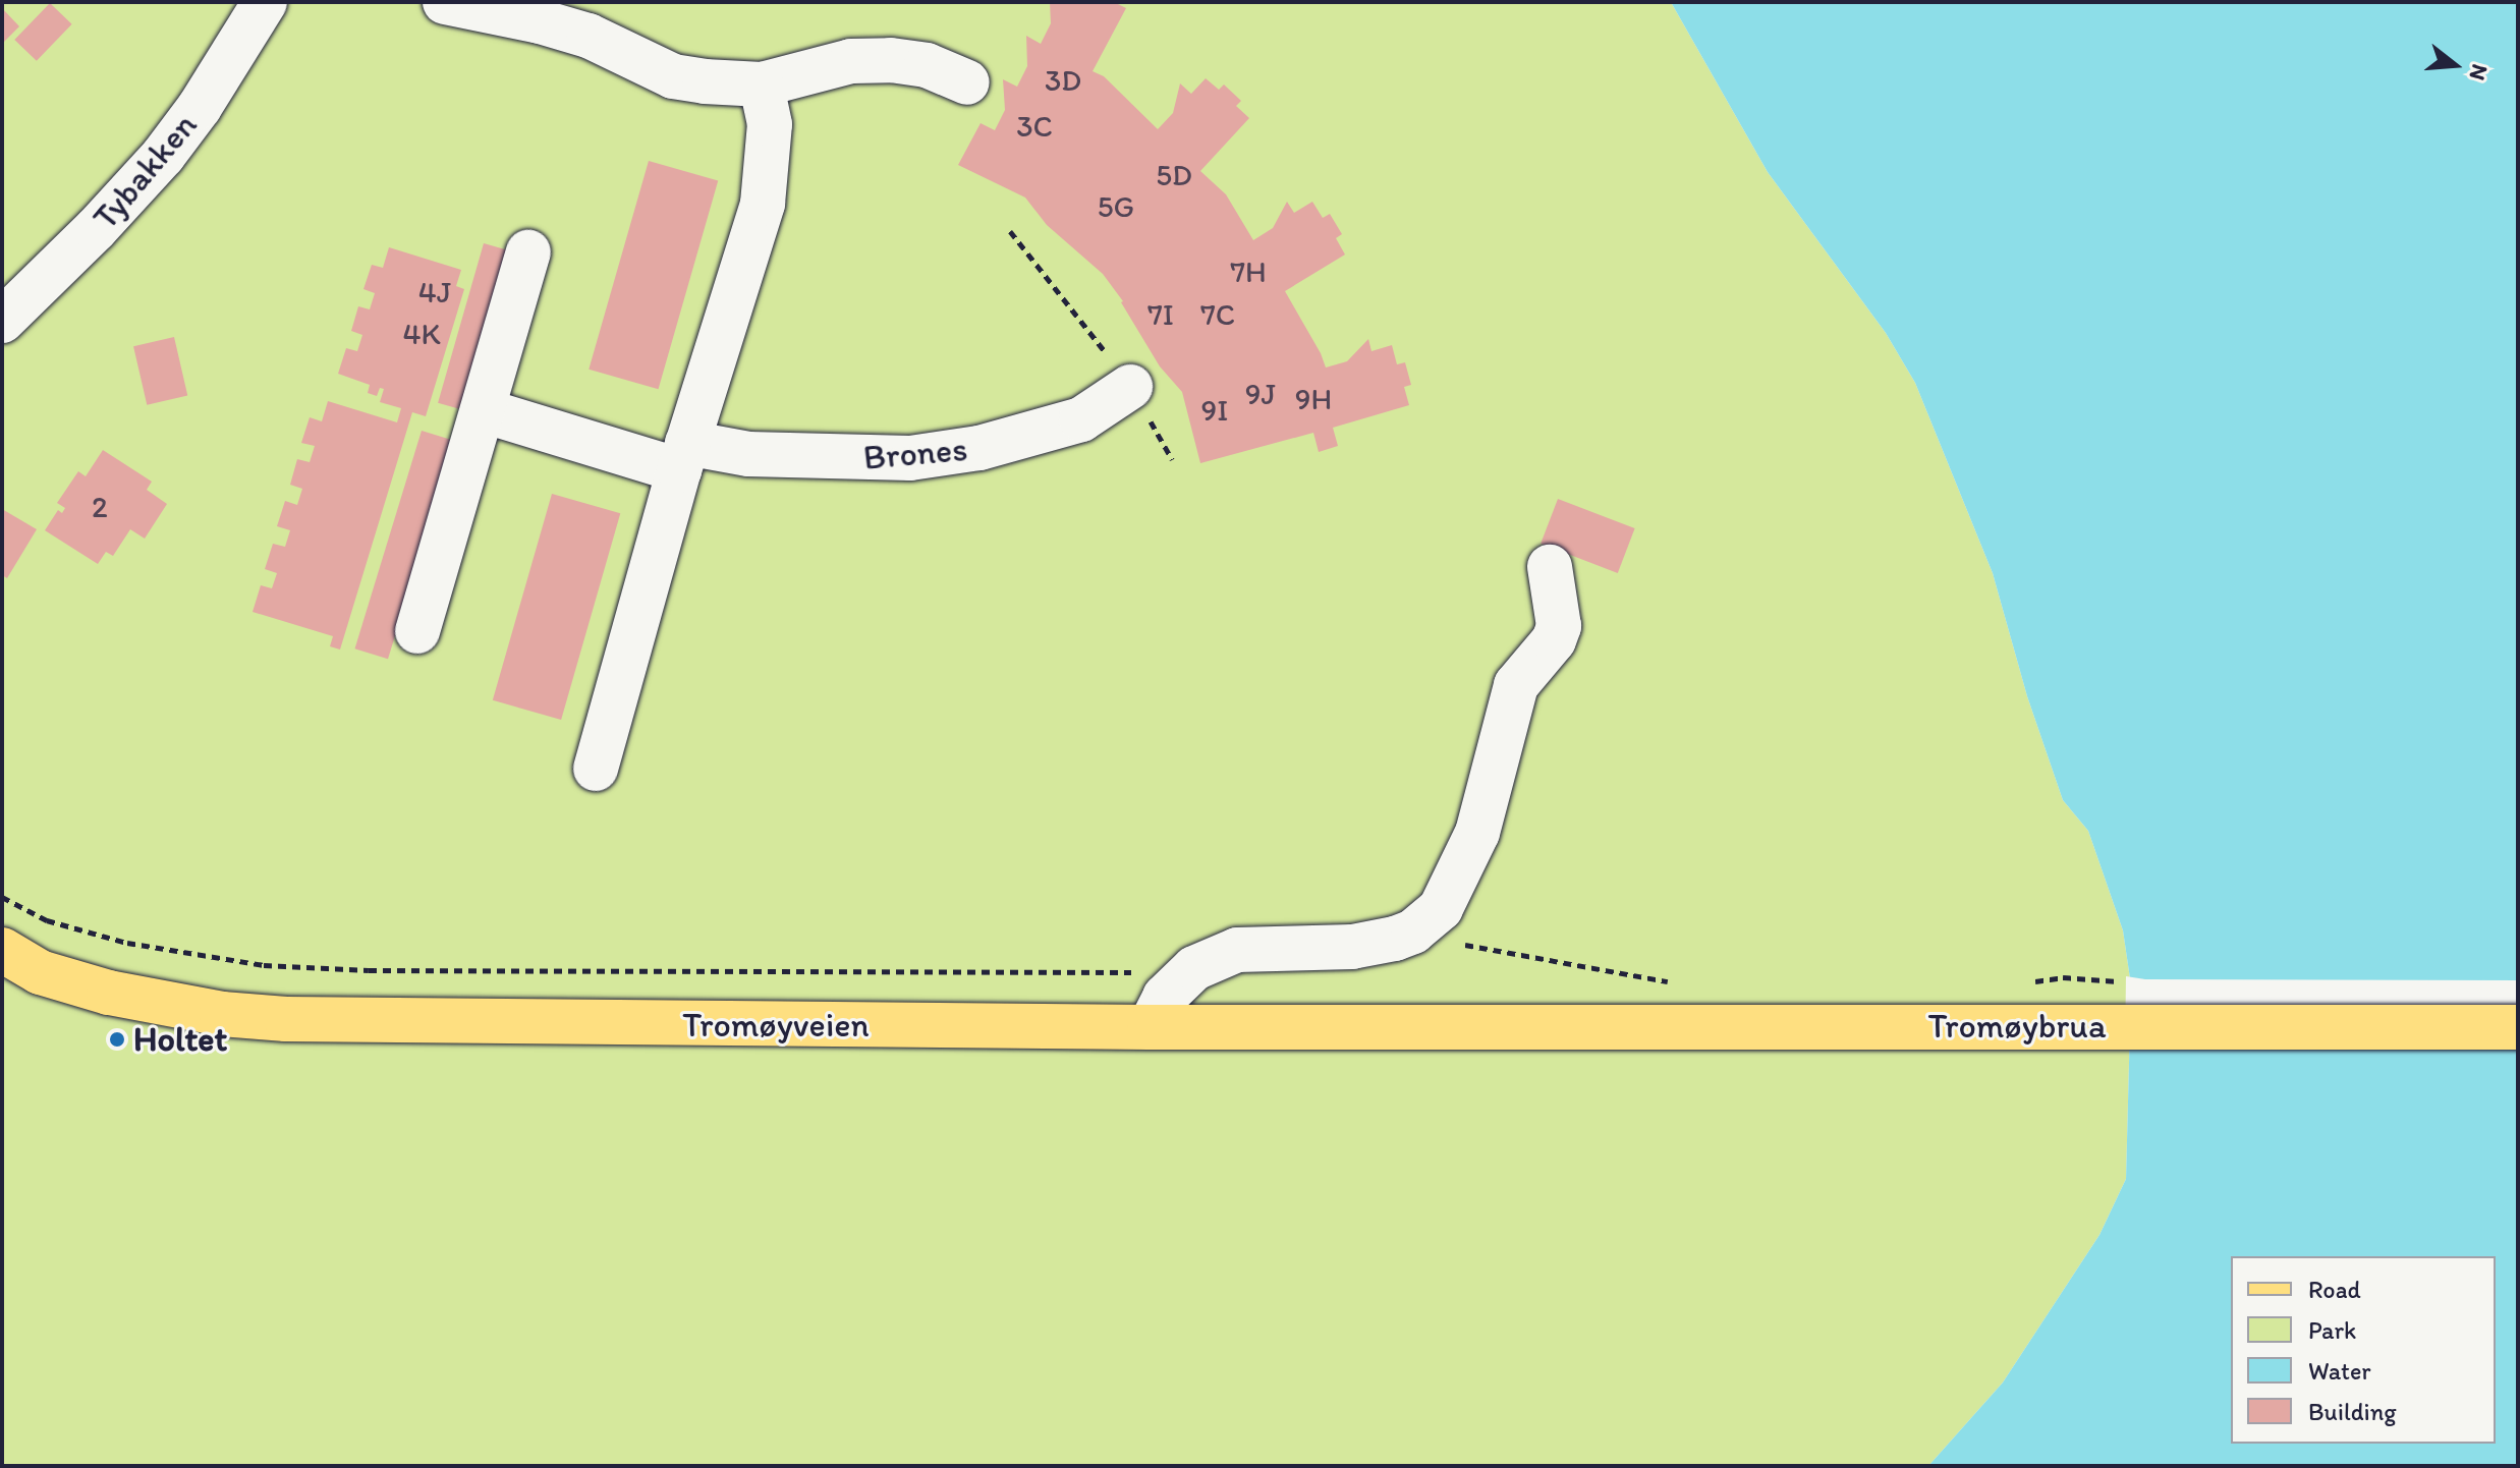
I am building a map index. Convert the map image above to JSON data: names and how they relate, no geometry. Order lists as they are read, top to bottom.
{
  "streets": {
    "main road": ["Tromøyveien", "Tromøybrua"],
    "street": ["Tybakken", "Brones"]
  },
  "crossings": [
    ["Tromøyveien", "Tromøybrua"]
  ],
  "places": ["Holtet"],
  "house_numbers": [
    "3D",
    "3C",
    "5D",
    "5G",
    "7H",
    "4J",
    "7I",
    "7C",
    "4K",
    "9J",
    "9H",
    "9I",
    "2"
  ],
  "legend": [
    "Road",
    "Park",
    "Water",
    "Building"
  ],
  "north": "right"
}
